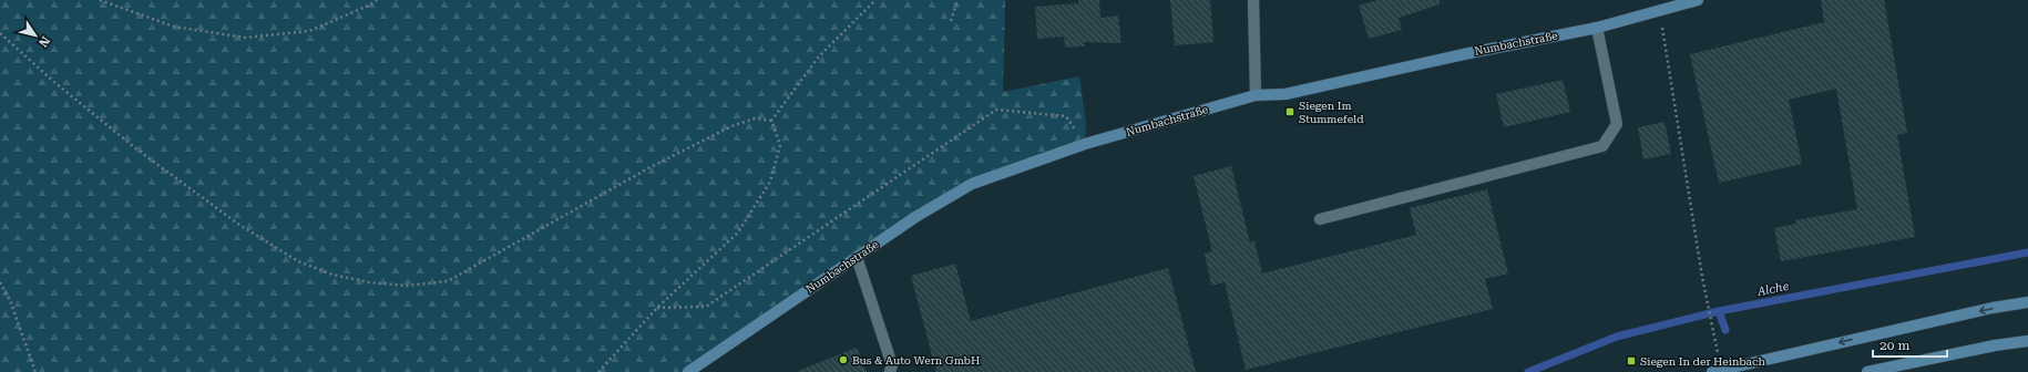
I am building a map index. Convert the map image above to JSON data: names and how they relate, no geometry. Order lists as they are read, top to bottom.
{
  "streets": {
    "street": ["Numbachstraße"]
  },
  "water": ["Alche"],
  "places": {
    "transit": ["Siegen Im Stummefeld", "Siegen In der Heinbach"],
    "other": ["Bus & Auto Wern GmbH"]
  },
  "scale_bar": "20 m",
  "north": "bottom right"
}
